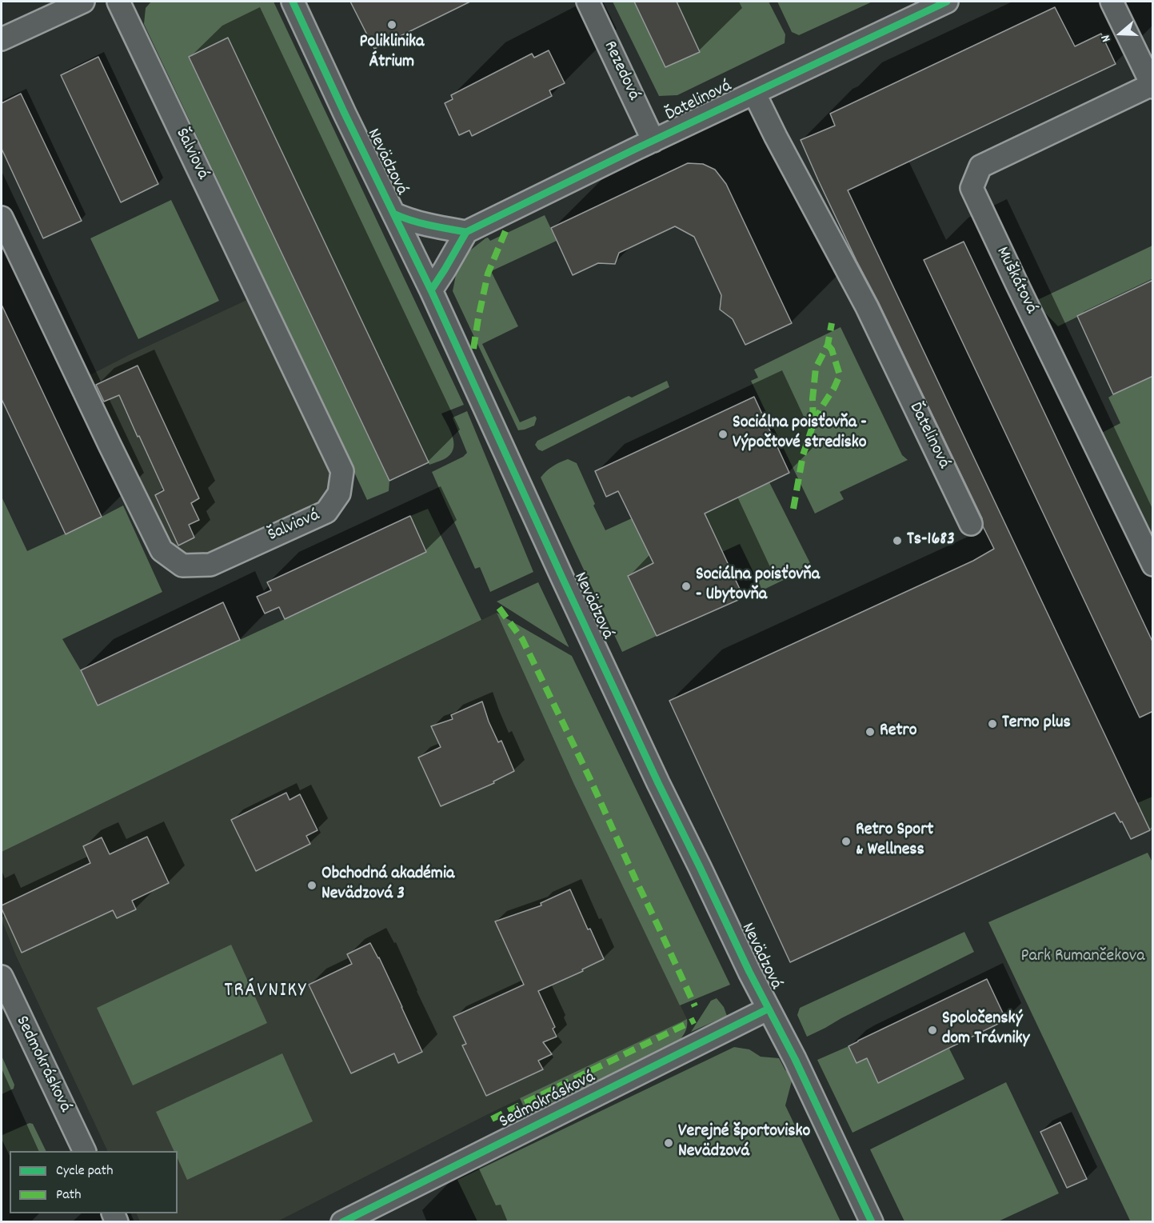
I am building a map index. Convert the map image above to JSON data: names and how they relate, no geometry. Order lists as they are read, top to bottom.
{
  "streets": {
    "street": [
      "Rezedová",
      "Ďatelinová",
      "Šalviová",
      "Nevädzová",
      "Muškátová",
      "Sedmokrásková"
    ]
  },
  "crossings": [
    ["Rezedová", "Ďatelinová"],
    ["Nevädzová", "Sedmokrásková"]
  ],
  "districts": ["TRÁVNIKY"],
  "parks": ["Park Rumančekova"],
  "places": [
    "Poliklinika Átrium",
    "Sociálna poisťovňa - Výpočtové stredisko",
    "Ts-1683",
    "Sociálna poisťovňa - Ubytovňa",
    "Terno plus",
    "Retro",
    "Retro Sport & Wellness",
    "Obchodná akadémia Nevädzová 3",
    "Spoločenský dom Trávniky",
    "Verejné športovisko Nevädzová"
  ],
  "legend": ["Cycle path", "Path"],
  "north": "left"
}
